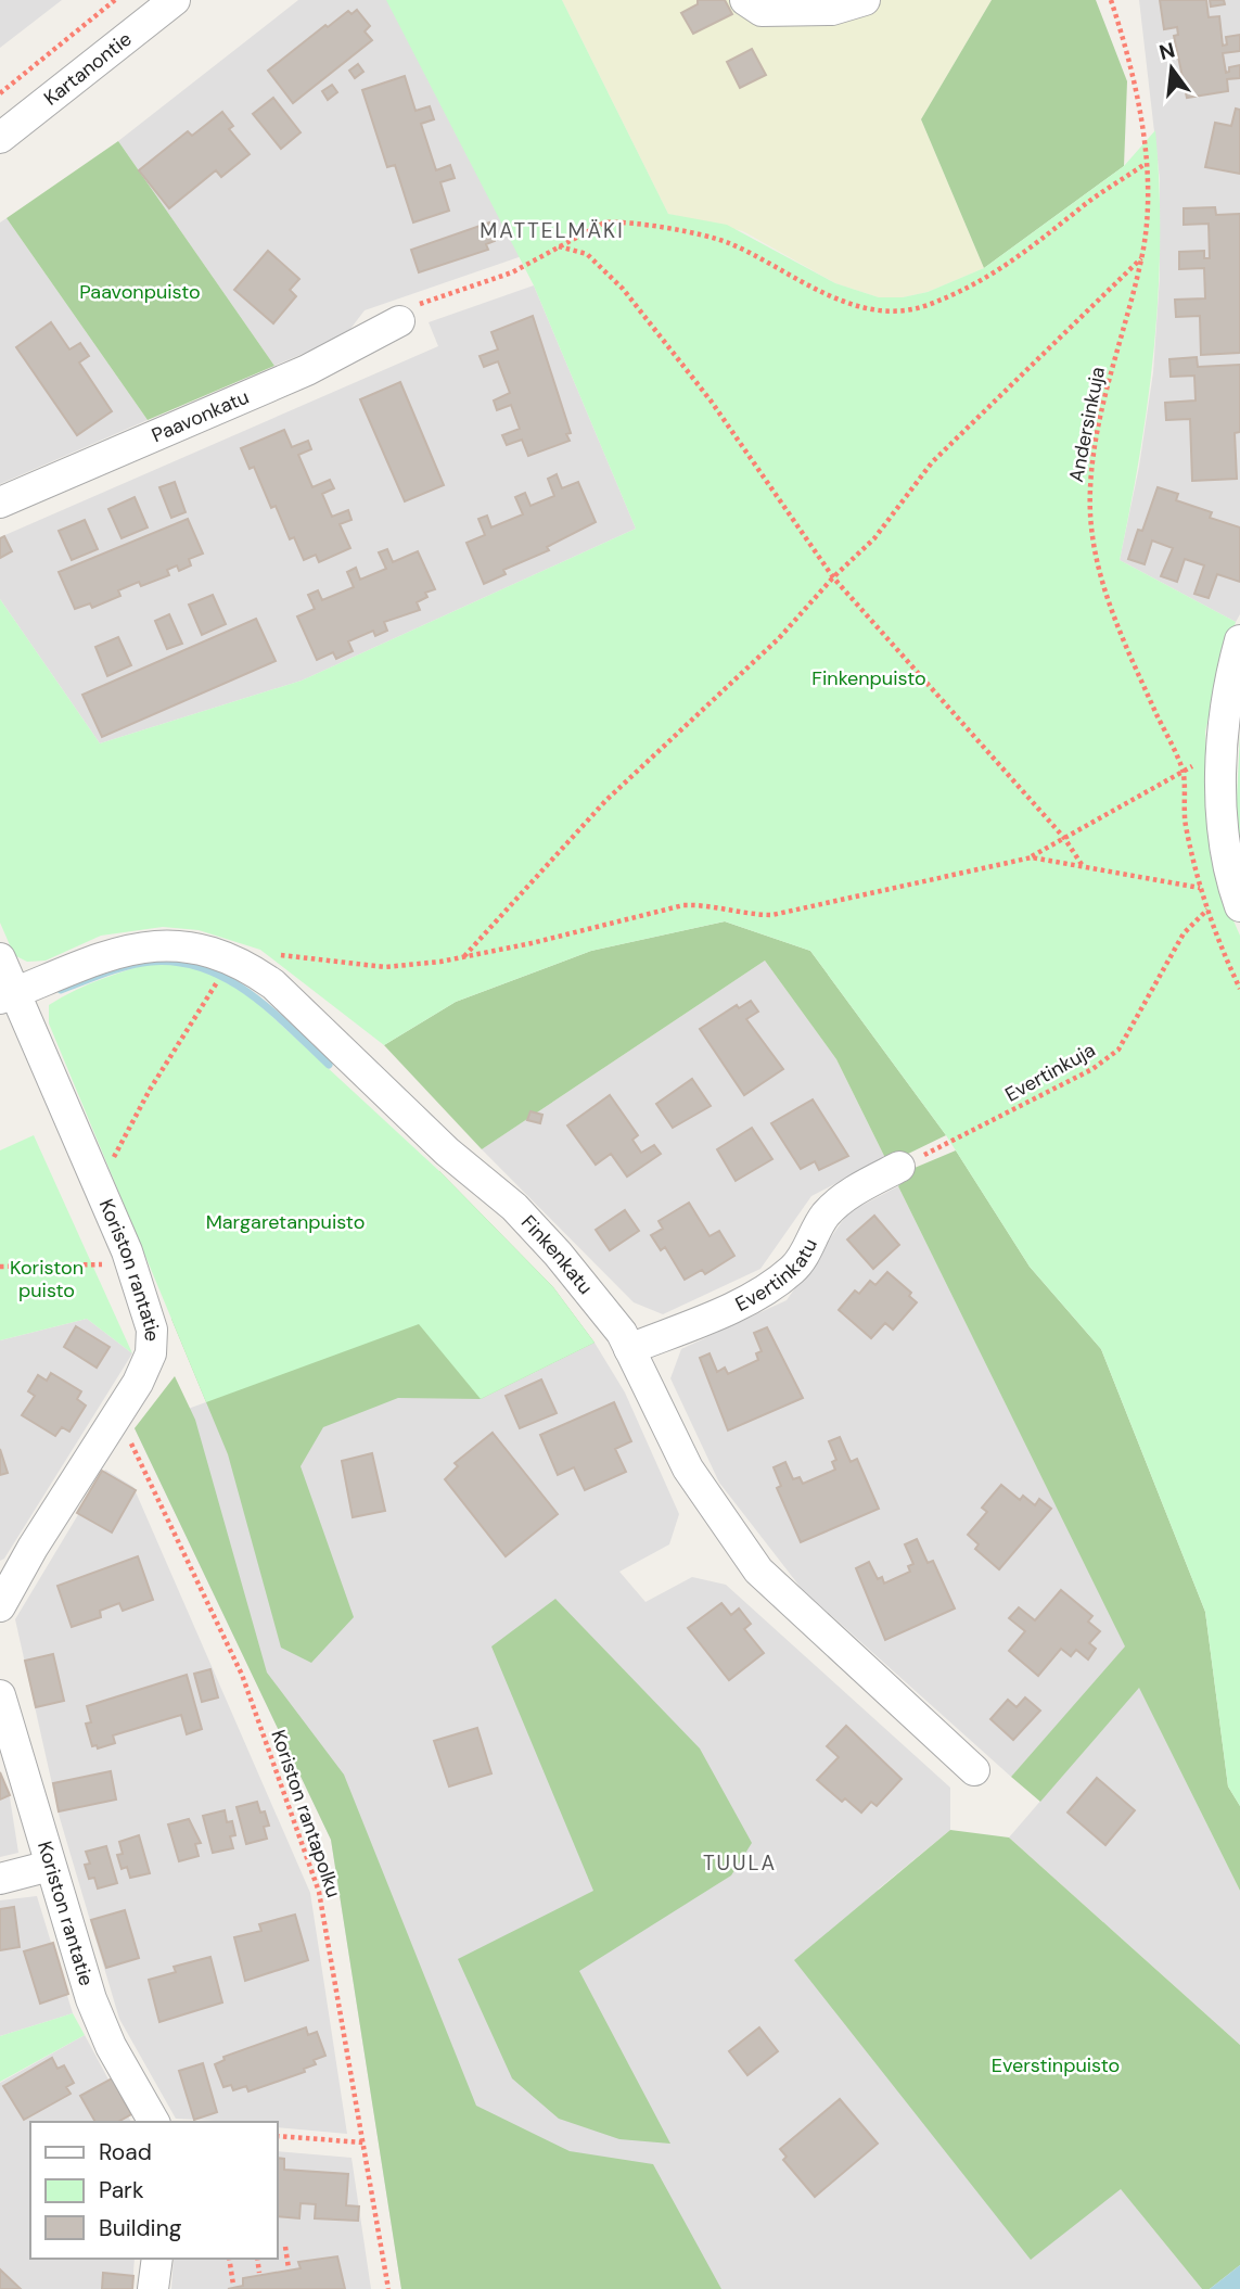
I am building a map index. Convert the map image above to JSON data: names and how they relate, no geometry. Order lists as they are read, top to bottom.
{
  "streets": {
    "street": [
      "Kartanontie",
      "Paavonkatu",
      "Finkenkatu",
      "Koriston rantatie",
      "Evertinkatu"
    ],
    "path": ["Andersinkuja", "Evertinkuja", "Koriston rantapolku"]
  },
  "crossings": [
    ["Andersinkuja", "Evertinkuja"],
    ["Evertinkuja", "Evertinkatu"],
    ["Finkenkatu", "Koriston rantatie"],
    ["Finkenkatu", "Evertinkatu"],
    ["Koriston rantatie", "Koriston rantapolku"]
  ],
  "districts": ["MATTELMÄKI", "TUULA"],
  "parks": [
    "Paavonpuisto",
    "Finkenpuisto",
    "Margaretanpuisto",
    "Koriston puisto",
    "Everstinpuisto"
  ],
  "legend": ["Road", "Park", "Building"],
  "north": "top"
}
